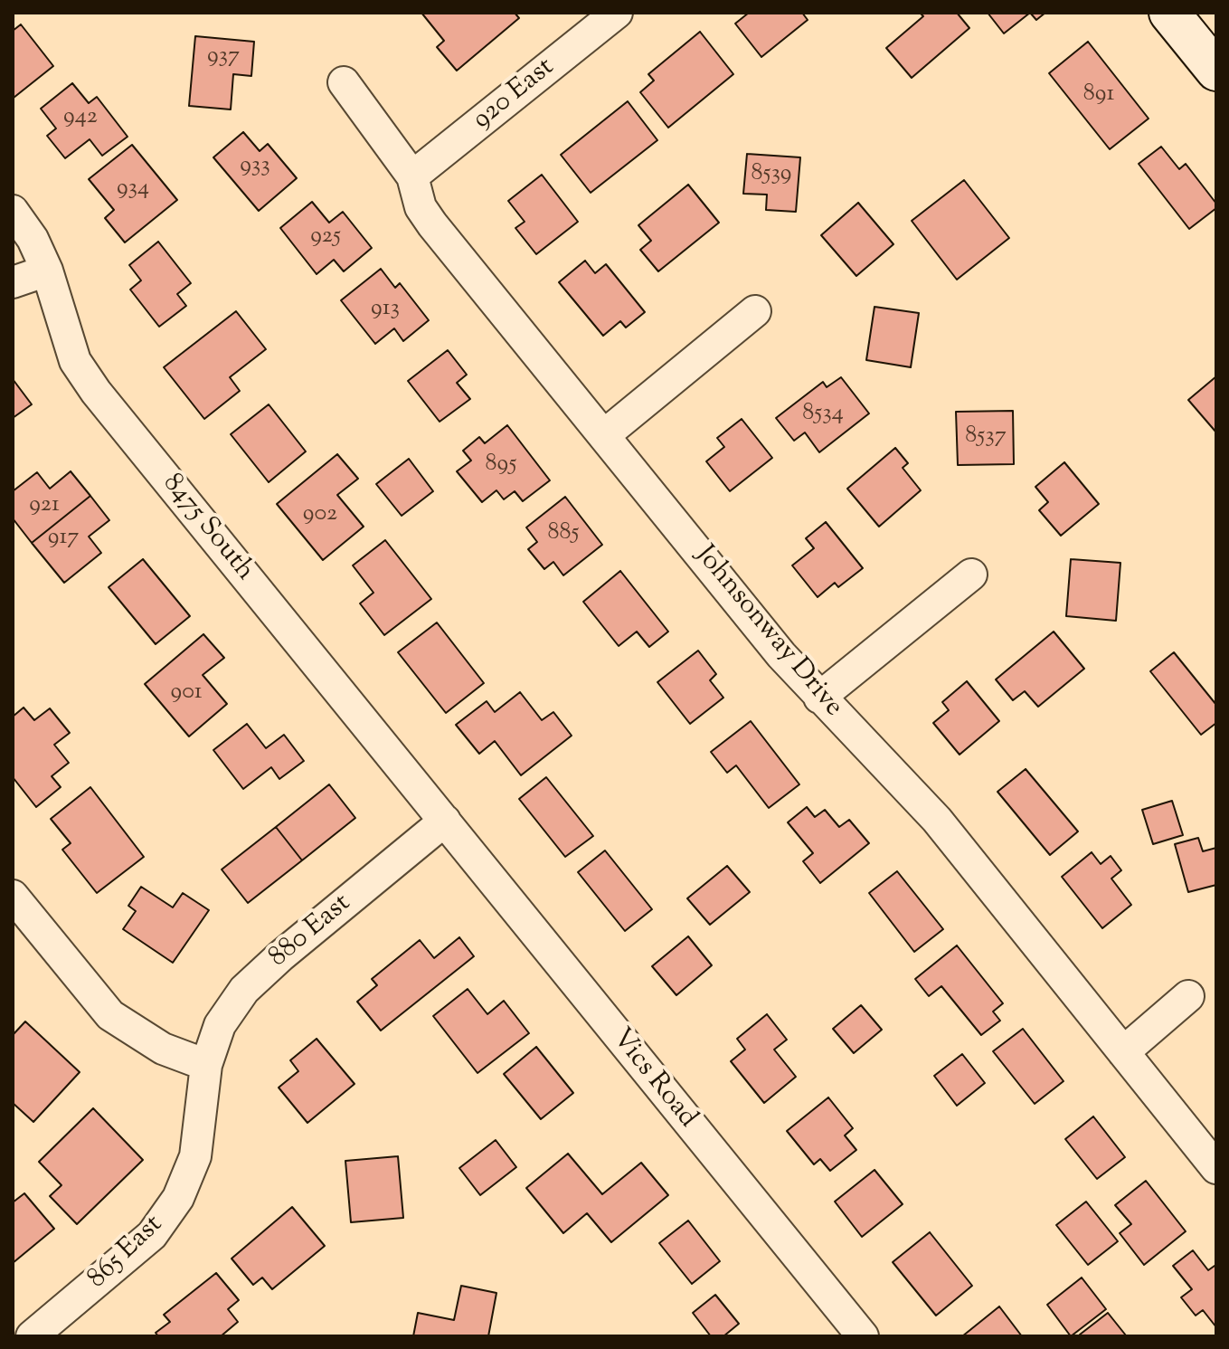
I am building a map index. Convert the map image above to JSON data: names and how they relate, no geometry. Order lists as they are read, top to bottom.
{
  "streets": {
    "street": [
      "920 East",
      "8475 South",
      "Johnsonway Drive",
      "880 East",
      "Vics Road",
      "865 East"
    ]
  },
  "crossings": [
    ["920 East", "Johnsonway Drive"],
    ["8475 South", "880 East"],
    ["8475 South", "Vics Road"],
    ["880 East", "Vics Road"],
    ["880 East", "865 East"]
  ],
  "house_numbers": [
    "937",
    "891",
    "942",
    "933",
    "8539",
    "934",
    "925",
    "913",
    "8534",
    "8537",
    "895",
    "921",
    "902",
    "885",
    "917",
    "901"
  ]
}
